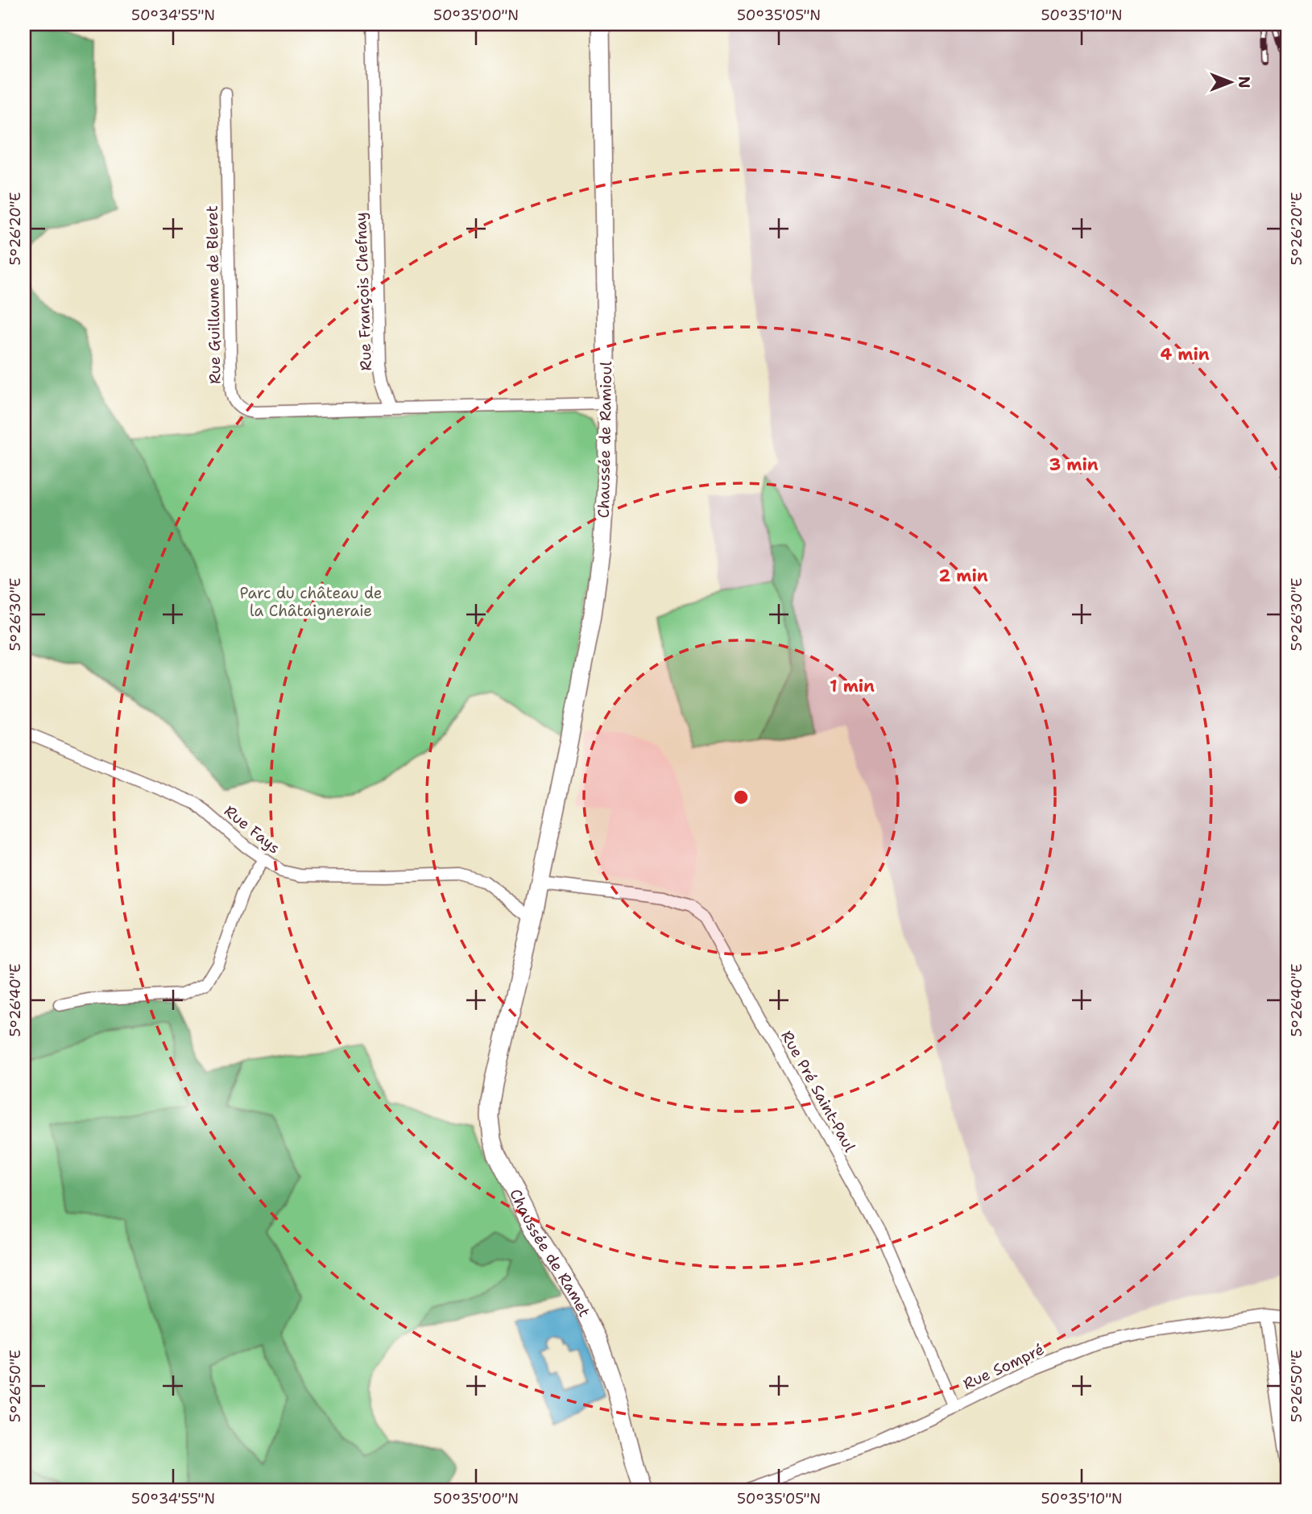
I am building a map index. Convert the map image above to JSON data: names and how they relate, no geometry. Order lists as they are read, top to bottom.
{
  "streets": {
    "main road": ["Chaussée de Ramioul", "Chaussée de Ramet"],
    "street": [
      "Rue François Chefnay",
      "Rue Guillaume de Bleret",
      "Rue Fays",
      "Rue Pré Saint-Paul",
      "Rue Sompré"
    ]
  },
  "crossings": [
    ["Rue François Chefnay", "Rue Guillaume de Bleret"],
    ["Chaussée de Ramioul", "Rue Pré Saint-Paul"],
    ["Rue Fays", "Chaussée de Ramet"],
    ["Rue Pré Saint-Paul", "Rue Sompré"]
  ],
  "parks": ["Parc du château de la Châtaigneraie"],
  "north": "right",
  "coordinates": [
    "50°34'55\"N",
    "50°35'00\"N",
    "50°35'05\"N",
    "50°35'10\"N",
    "5°26'20\"E",
    "5°26'30\"E",
    "5°26'40\"E",
    "5°26'50\"E"
  ],
  "rings": [
    "4 min",
    "3 min",
    "2 min",
    "1 min"
  ]
}
